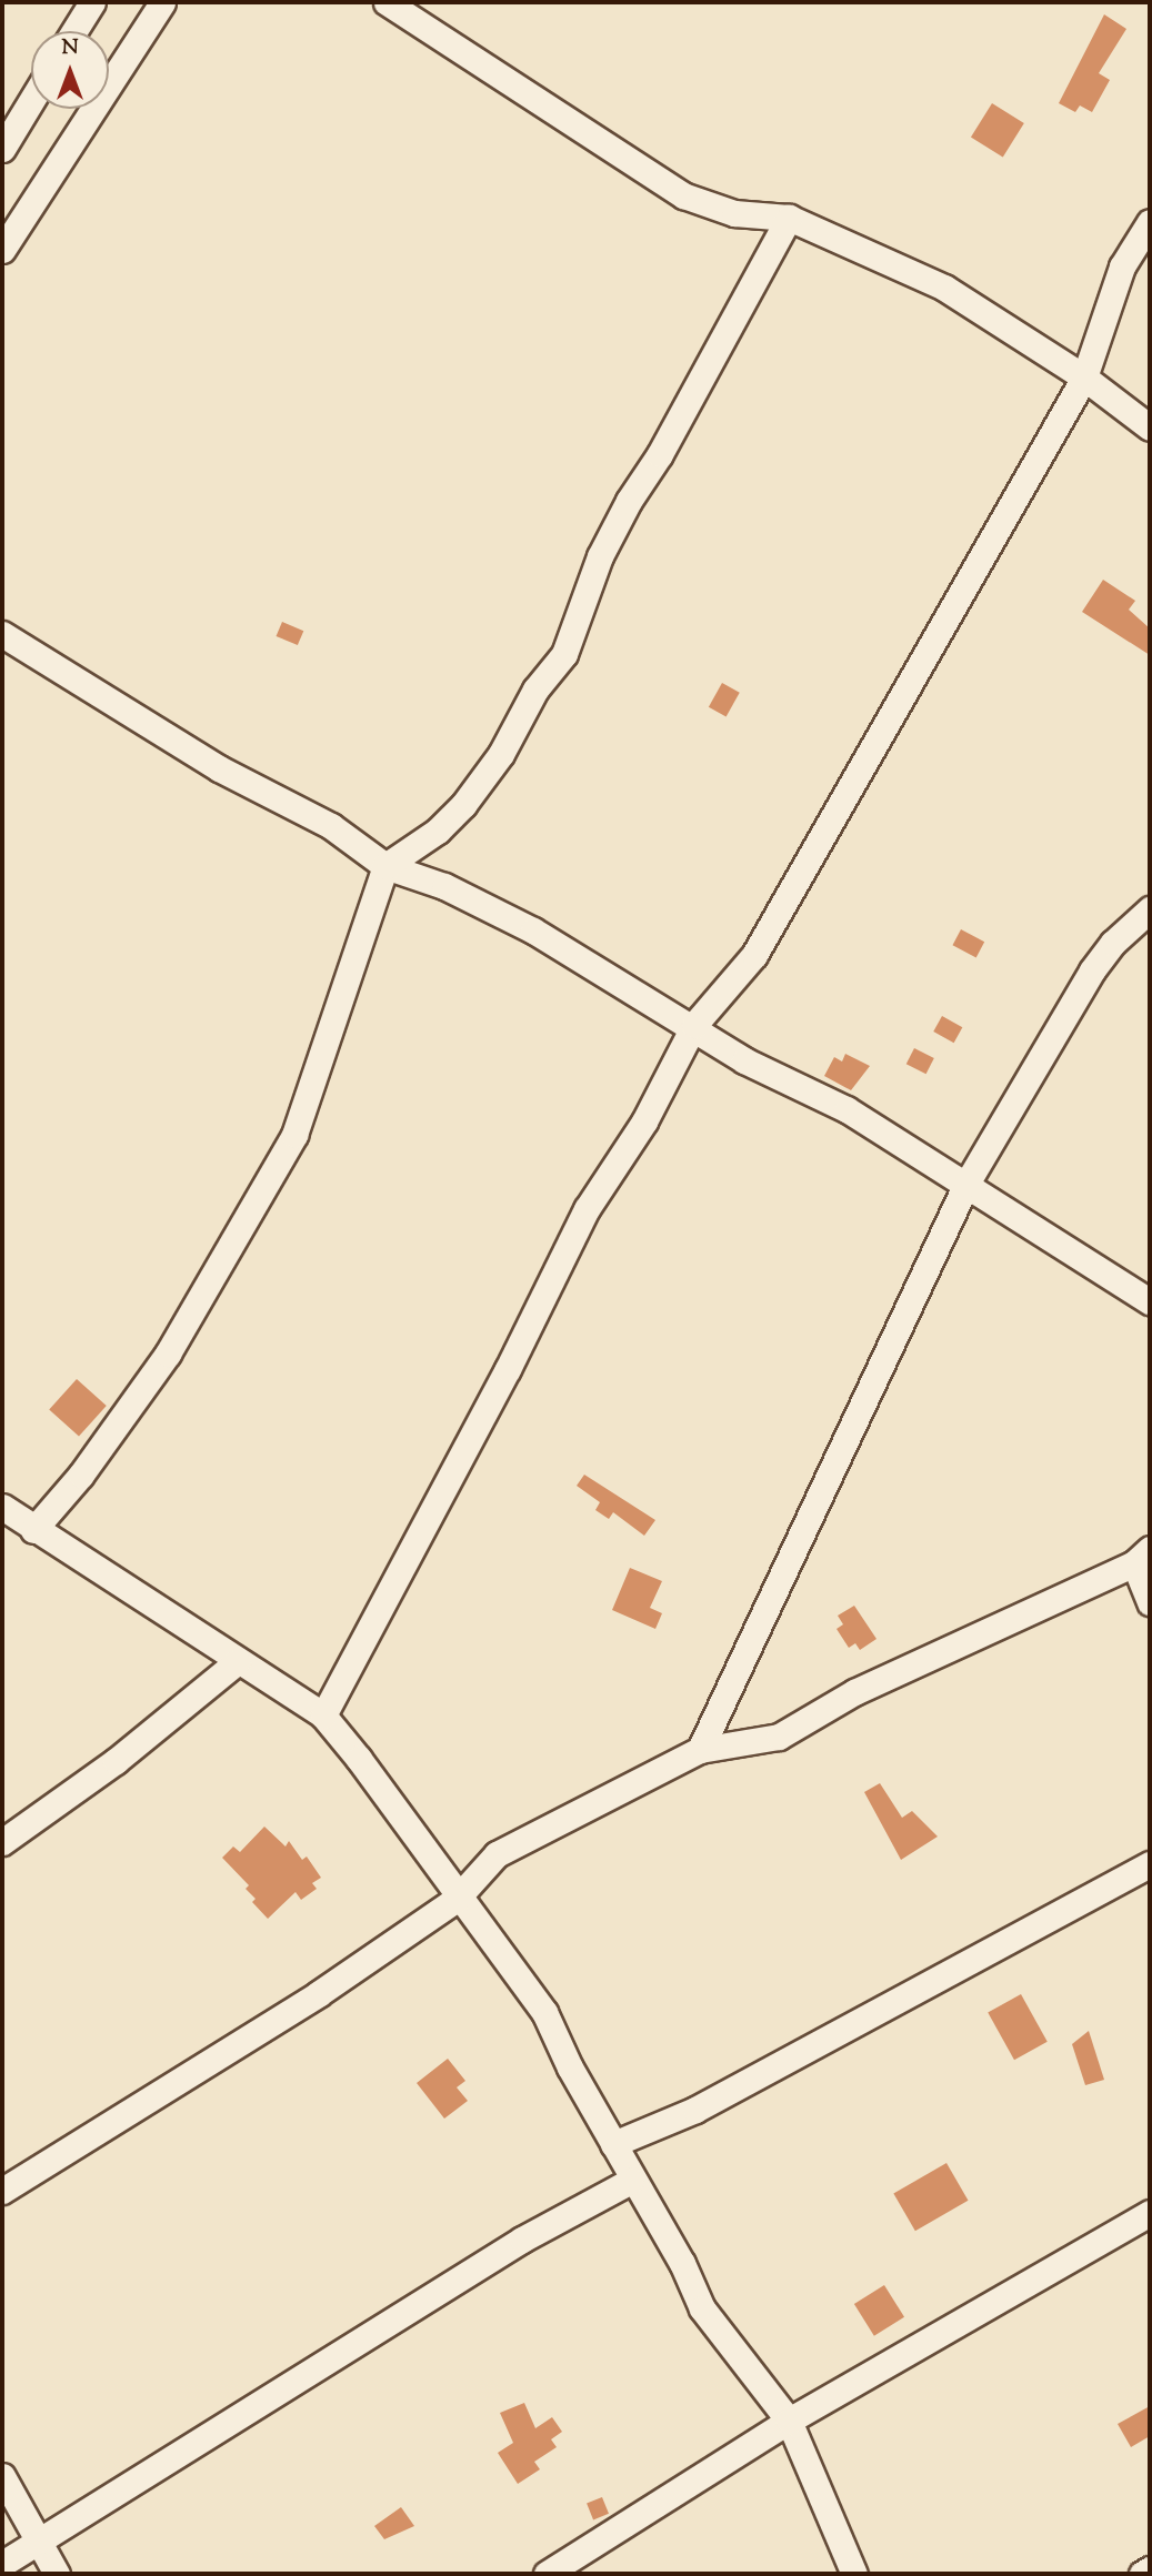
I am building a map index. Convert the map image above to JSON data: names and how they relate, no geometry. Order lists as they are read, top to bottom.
{
  "north": "top"
}
